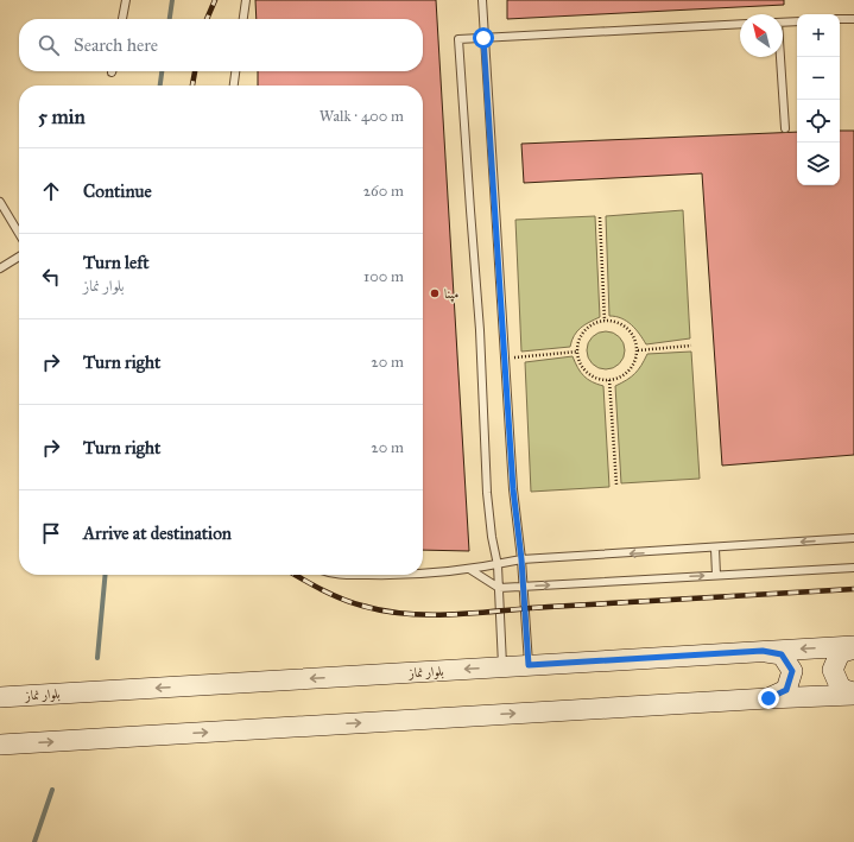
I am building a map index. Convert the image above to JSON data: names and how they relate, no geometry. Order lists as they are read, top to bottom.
{
  "streets": {
    "main road": ["بلوار نماز"]
  },
  "places": ["مپنا"],
  "north": "top left",
  "page": {
    "map_buttons": ["+", "−"],
    "search": "Search here",
    "heading": ["5 min", "Walk · 400 m"],
    "list": [
      ["Continue", "260 m"],
      ["Turn left", "بلوار نماز", "100 m"],
      ["Turn right", "20 m"],
      ["Turn right", "20 m"],
      "Arrive at destination"
    ]
  }
}
